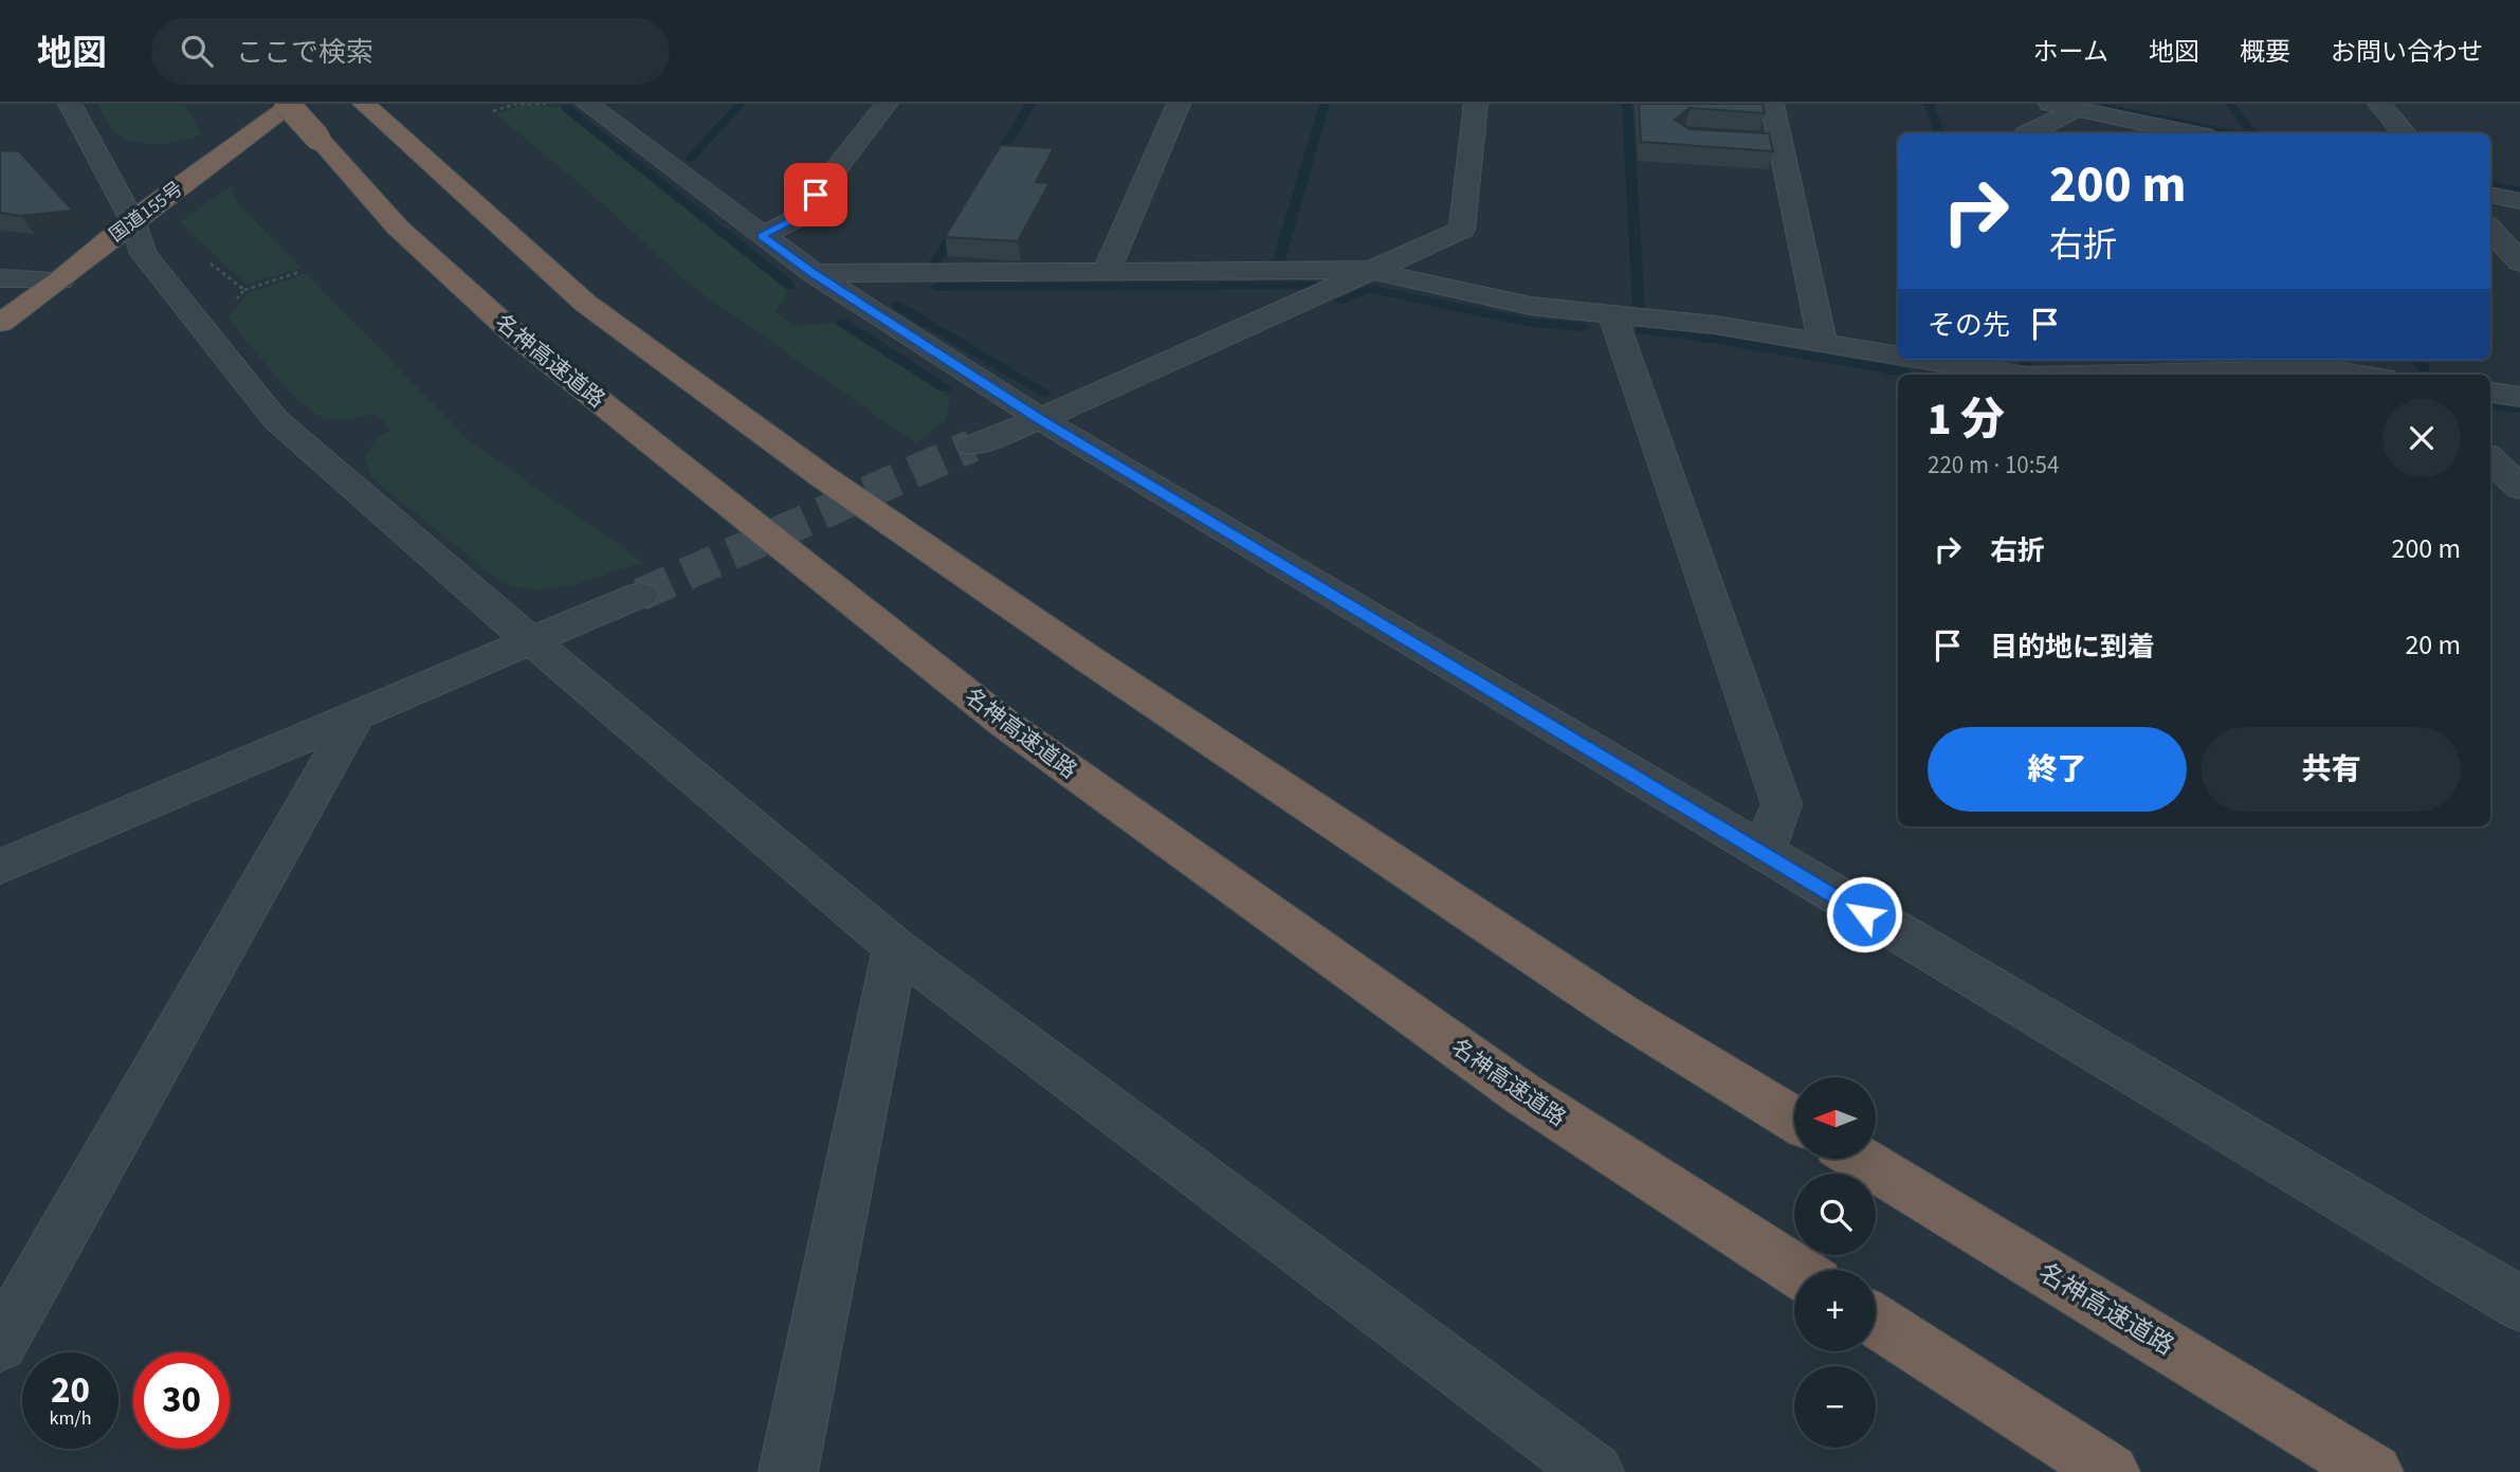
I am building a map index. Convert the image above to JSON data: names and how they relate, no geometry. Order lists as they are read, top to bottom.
{
  "streets": {
    "highway": ["国道155号", "名神高速道路"]
  },
  "north": "left",
  "page": {
    "header": "地図",
    "search": "ここで検索",
    "nav": [
      "ホーム",
      "地図",
      "概要",
      "お問い合わせ"
    ],
    "turn": ["200 m", "右折"],
    "then": "その先",
    "heading": ["1 分", "220 m · 10:54"],
    "list": [
      {
        "name": "右折",
        "value": "200 m"
      },
      {
        "name": "目的地に到着",
        "value": "20 m"
      }
    ],
    "buttons": ["終了", "共有"],
    "map_buttons": ["+", "−"],
    "speed": "20 km/h",
    "limit": "30"
  }
}
